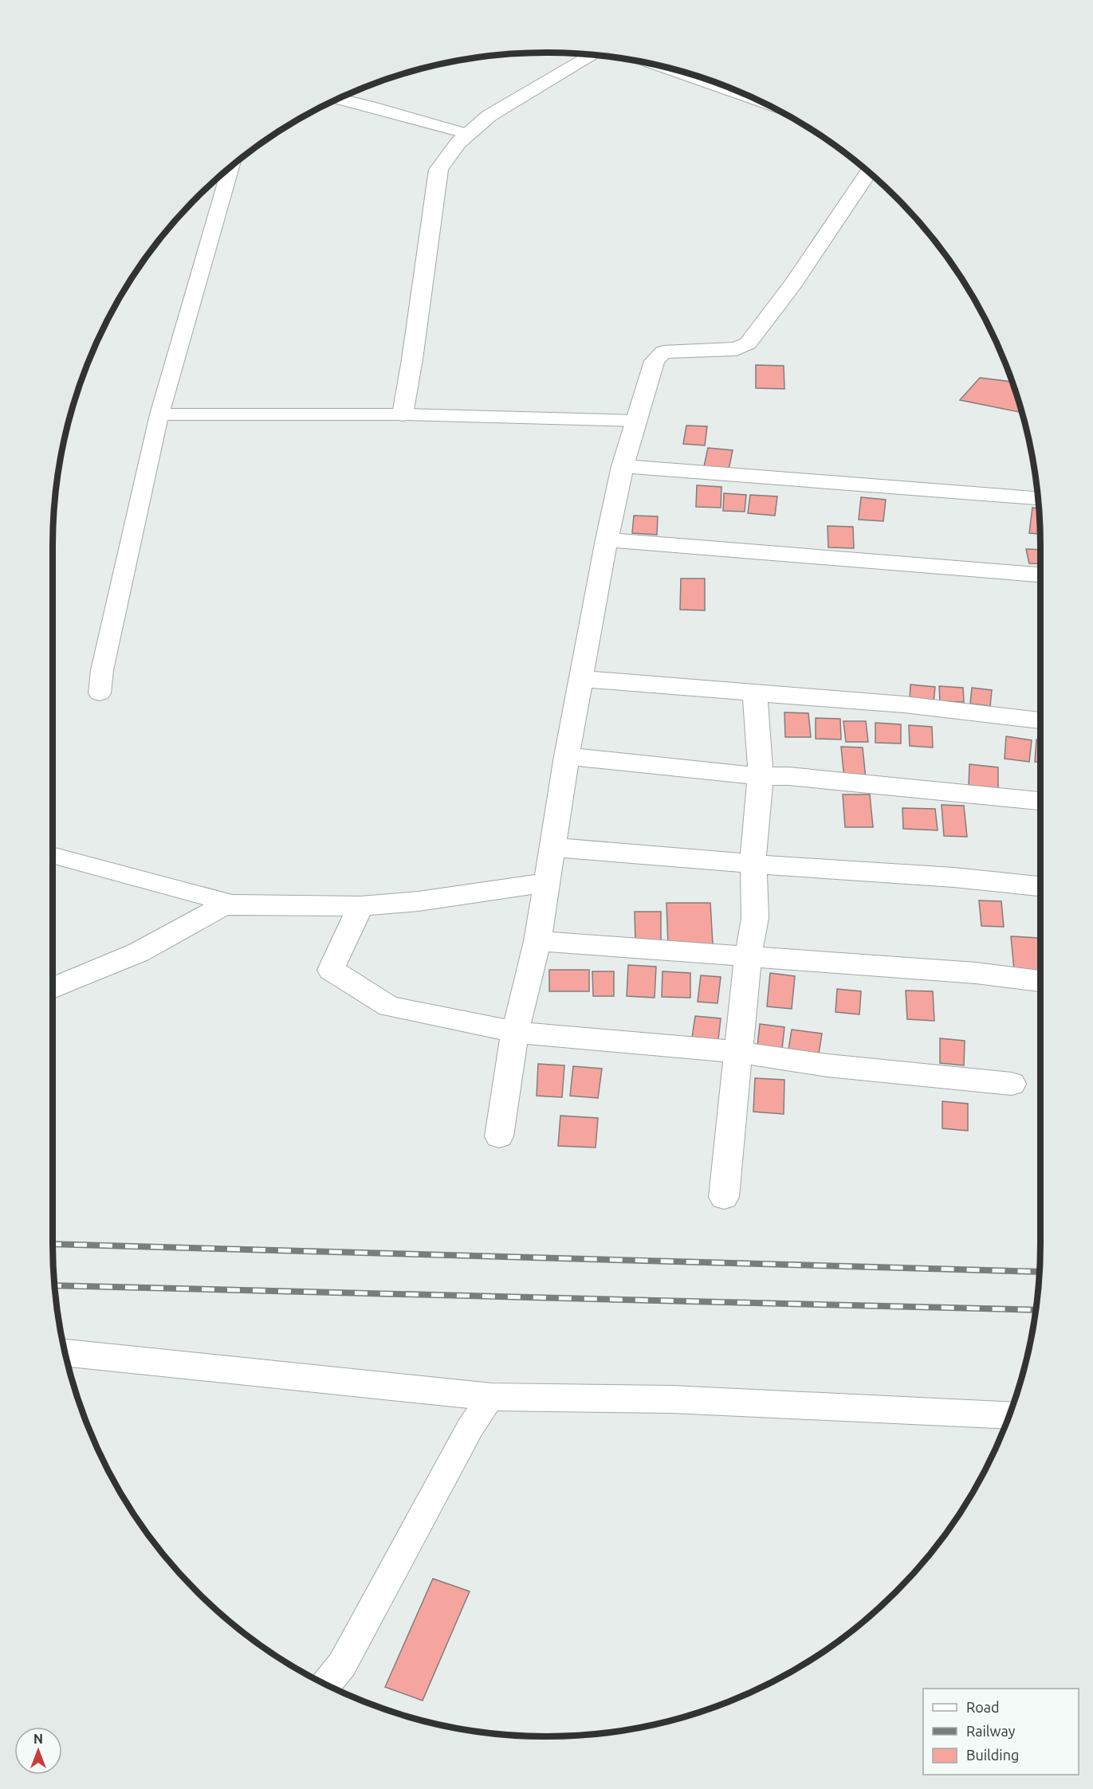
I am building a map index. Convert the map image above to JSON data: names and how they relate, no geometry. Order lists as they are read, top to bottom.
{
  "legend": ["Road", "Railway", "Building"],
  "north": "top"
}
